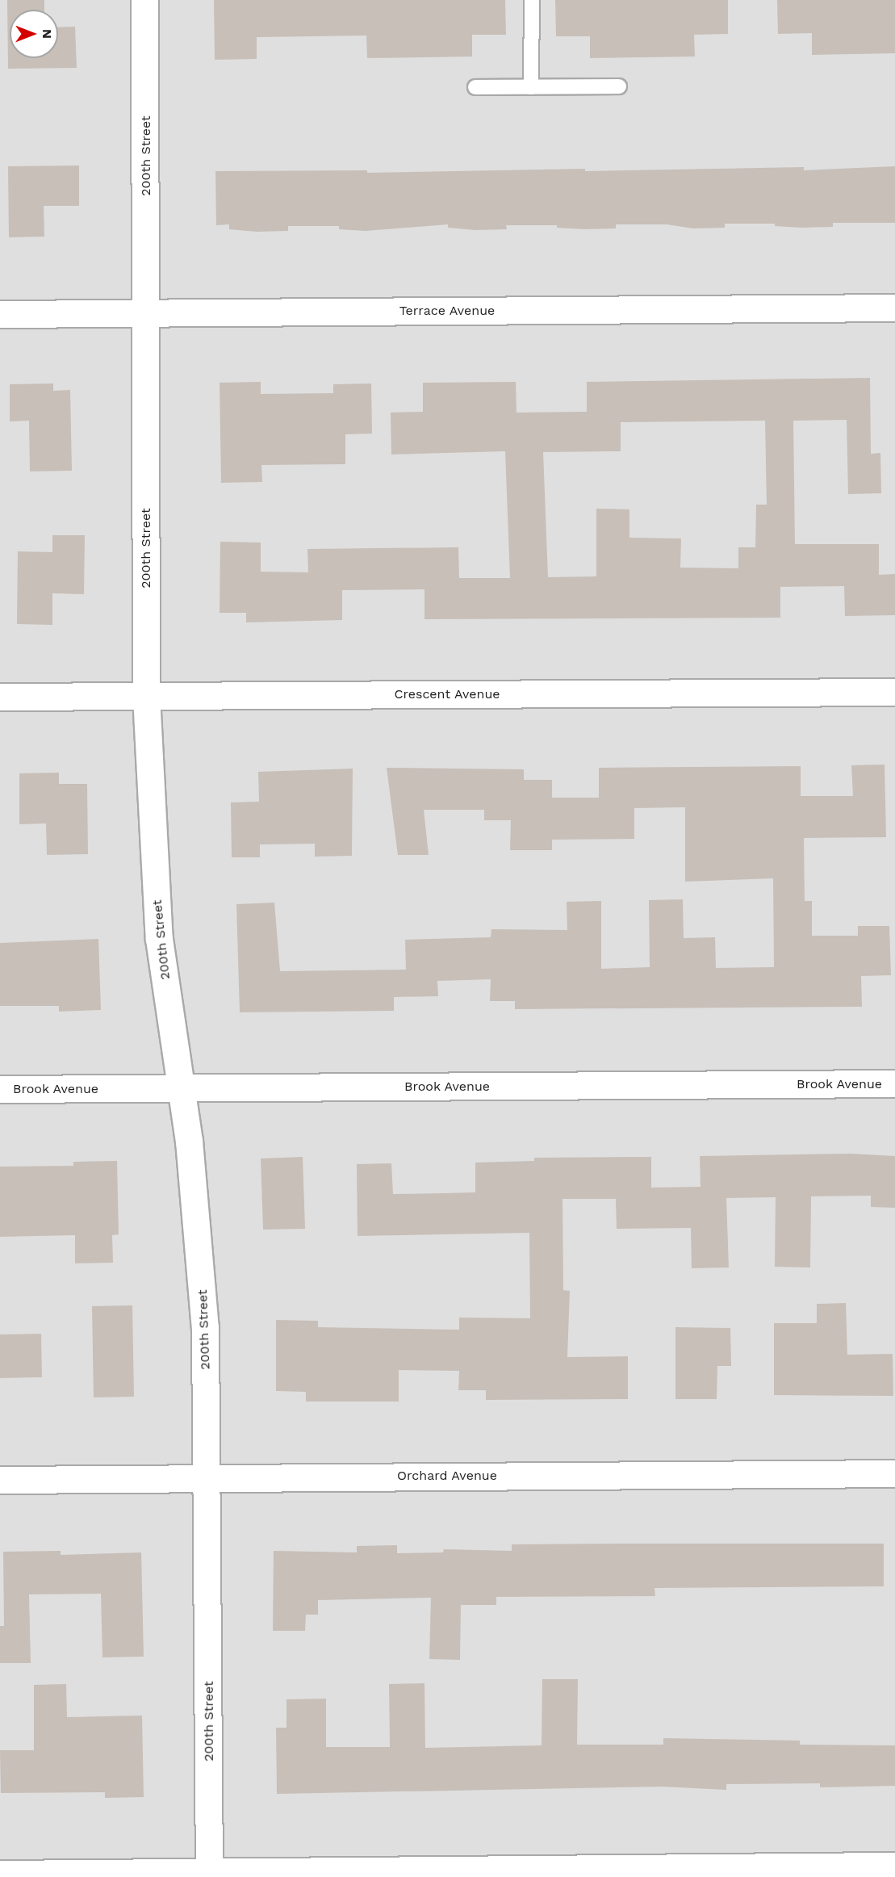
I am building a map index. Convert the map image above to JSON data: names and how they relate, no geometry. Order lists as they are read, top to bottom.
{
  "streets": {
    "street": [
      "200th Street",
      "Terrace Avenue",
      "Crescent Avenue",
      "Brook Avenue",
      "Orchard Avenue"
    ]
  },
  "crossings": [
    ["200th Street", "Terrace Avenue"],
    ["200th Street", "Crescent Avenue"],
    ["200th Street", "Brook Avenue"],
    ["200th Street", "Orchard Avenue"]
  ],
  "north": "right"
}
